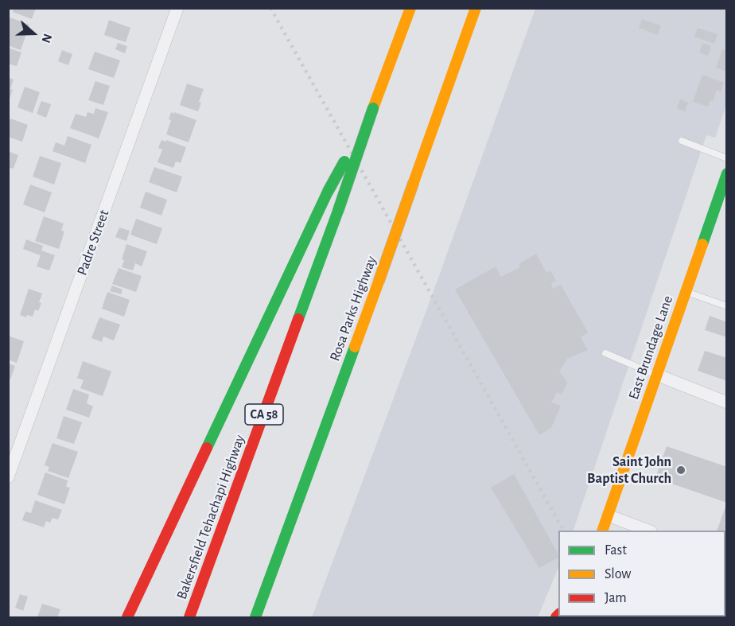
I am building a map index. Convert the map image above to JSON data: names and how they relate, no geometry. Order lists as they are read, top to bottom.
{
  "streets": {
    "main road": [
      "Rosa Parks Highway",
      "East Brundage Lane",
      "CA 58",
      "Bakersfield Tehachapi Highway"
    ],
    "street": ["Padre Street"]
  },
  "crossings": [
    ["CA 58", "Bakersfield Tehachapi Highway"]
  ],
  "places": ["Saint John Baptist Church"],
  "legend": ["Fast", "Slow", "Jam"],
  "north": "right"
}
